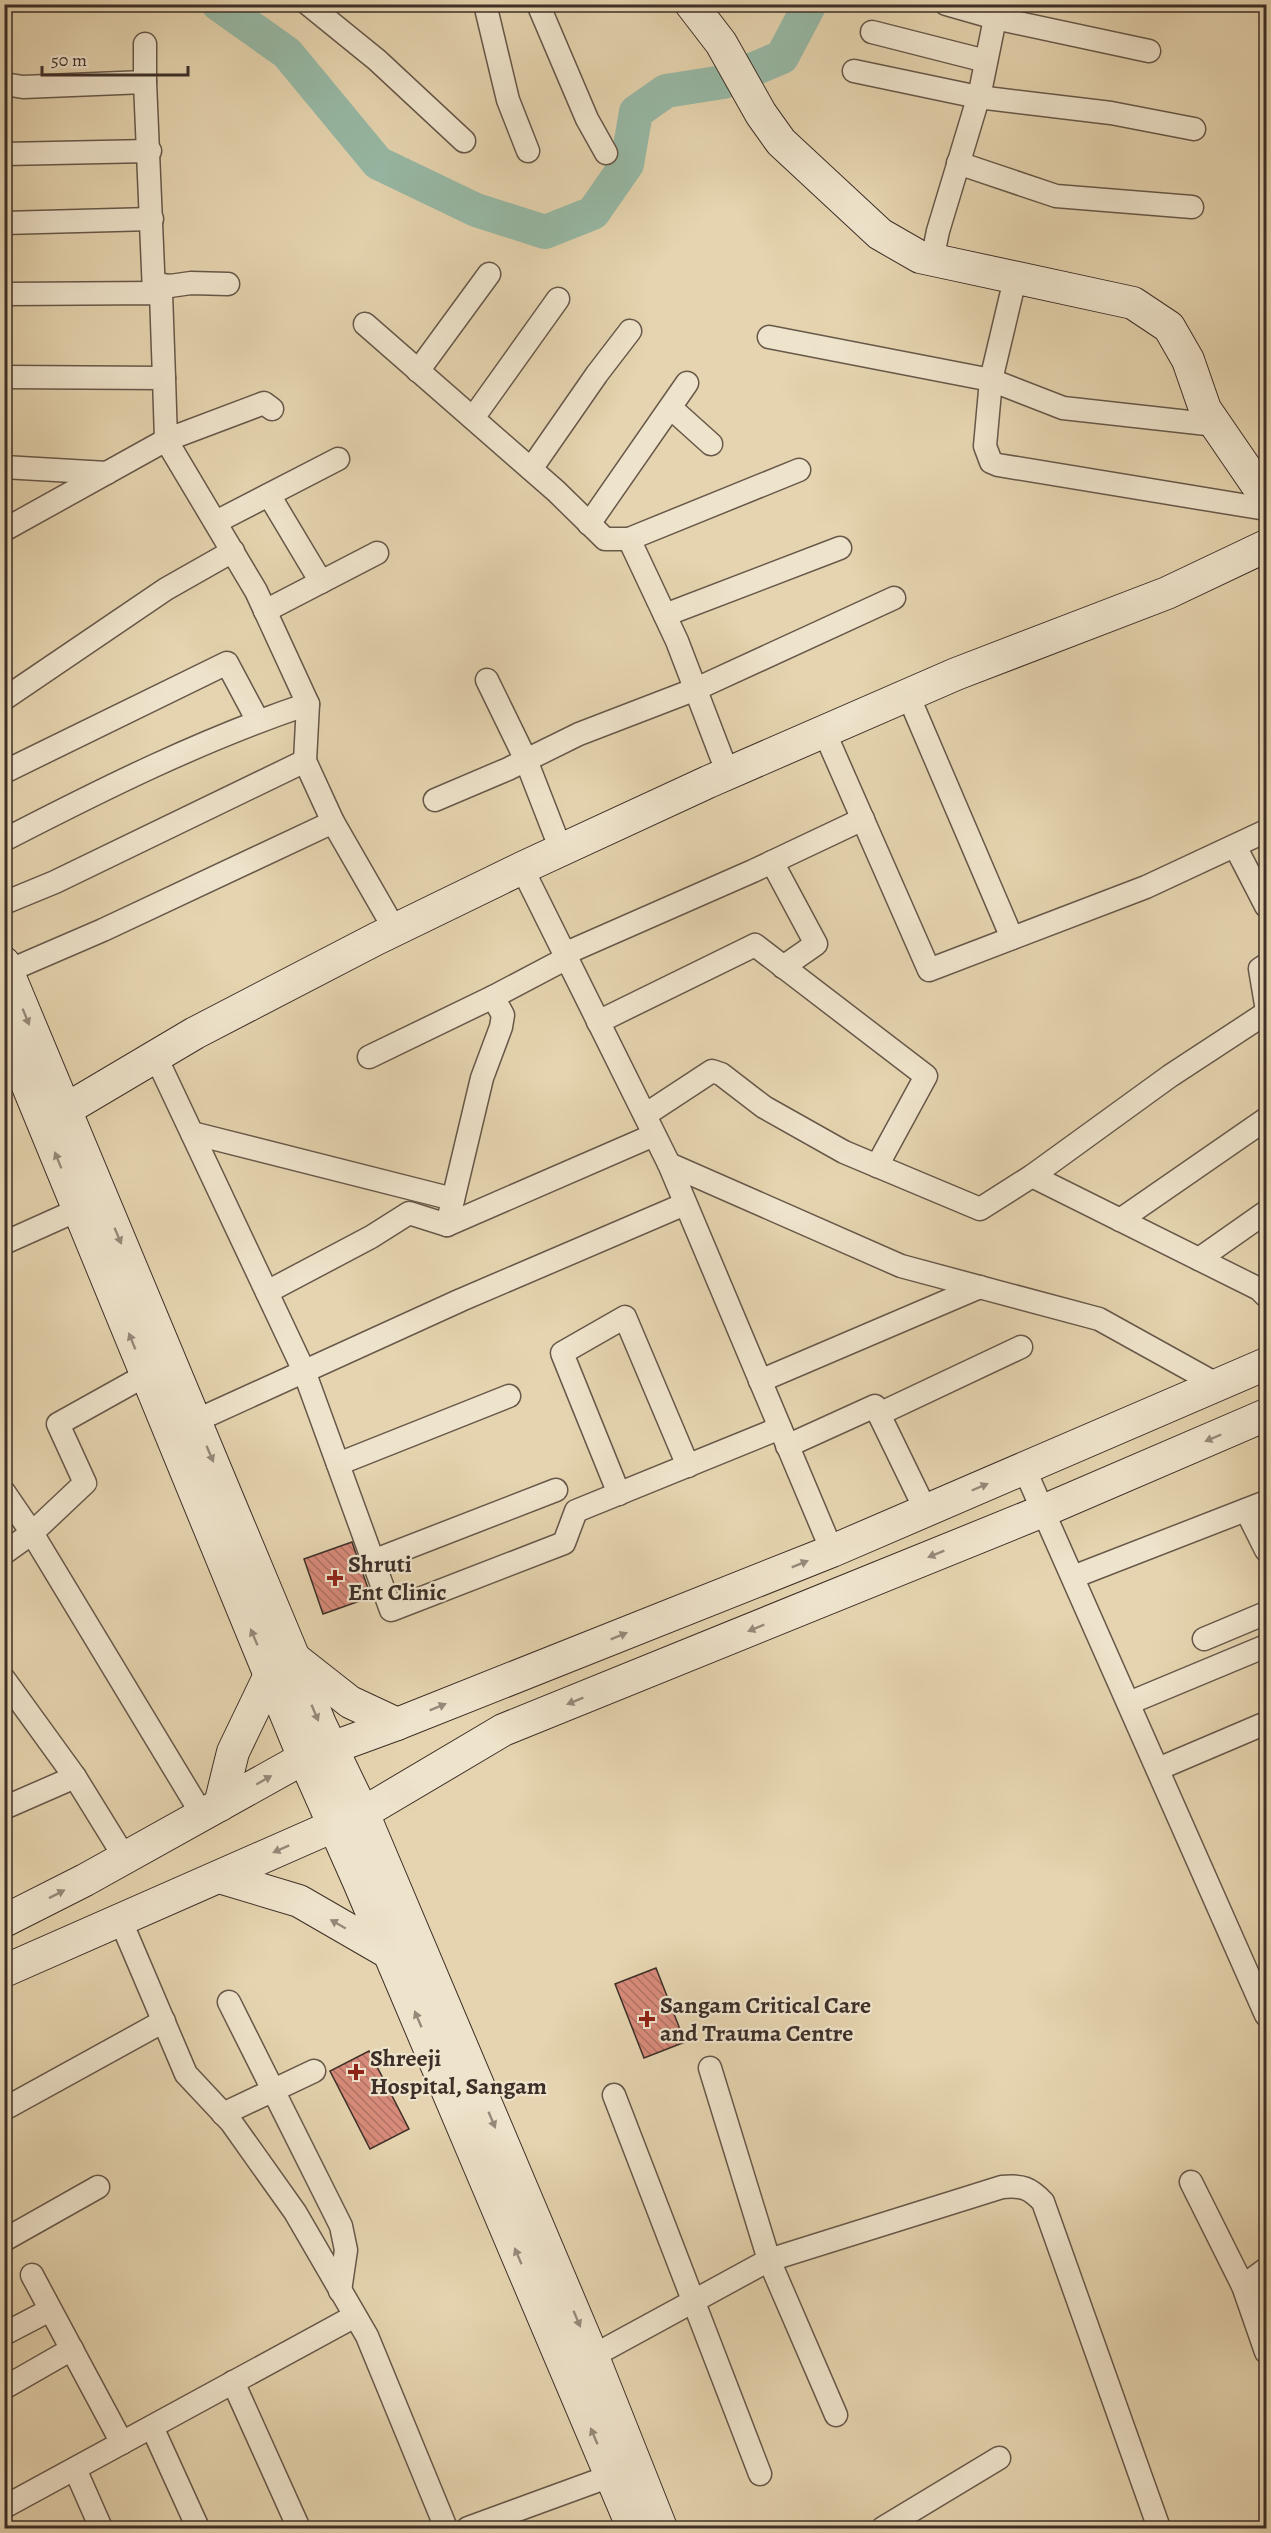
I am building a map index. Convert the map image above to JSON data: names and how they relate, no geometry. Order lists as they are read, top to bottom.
{
  "places": {
    "health": ["Shruti Ent Clinic", "Sangam Critical Care and Trauma Centre", "Shreeji Hospital, Sangam"]
  },
  "scale_bar": "50 m"
}
